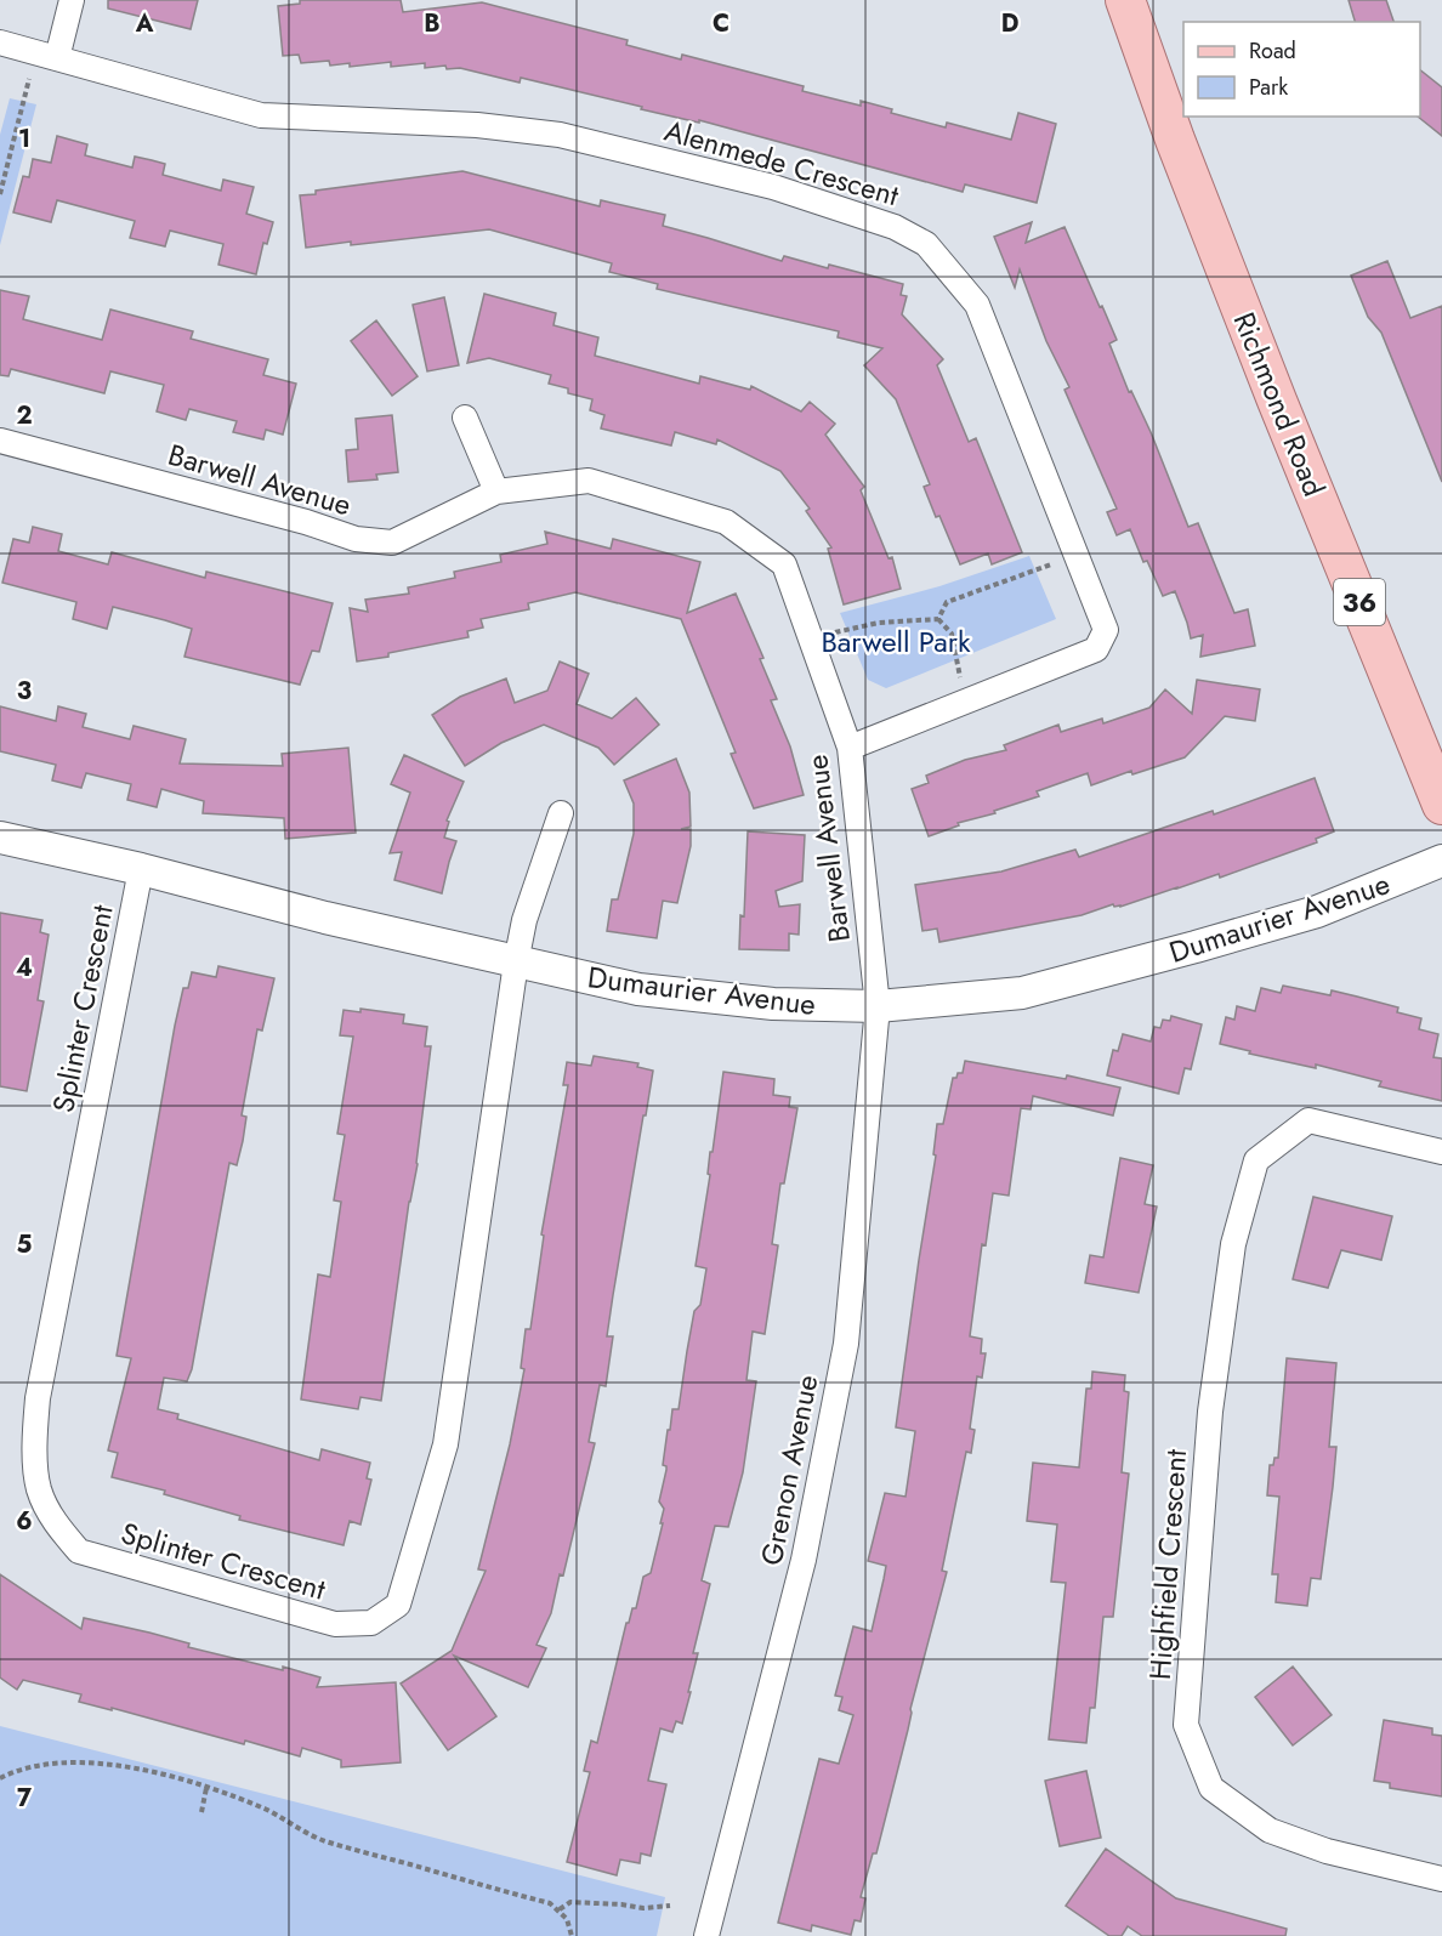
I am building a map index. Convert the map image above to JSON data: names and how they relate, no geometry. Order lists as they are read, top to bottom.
{
  "streets": {
    "main road": ["Richmond Road", "36"],
    "street": [
      "Alenmede Crescent",
      "Barwell Avenue",
      "Dumaurier Avenue",
      "Splinter Crescent",
      "Grenon Avenue",
      "Highfield Crescent"
    ]
  },
  "crossings": [
    ["Alenmede Crescent", "Barwell Avenue"],
    ["Barwell Avenue", "Dumaurier Avenue"],
    ["Barwell Avenue", "Grenon Avenue"],
    ["Dumaurier Avenue", "Splinter Crescent"],
    ["Dumaurier Avenue", "Grenon Avenue"]
  ],
  "parks": ["Barwell Park"],
  "legend": ["Road", "Park"],
  "grid": {
    "columns": [
      "A",
      "B",
      "C",
      "D"
    ],
    "rows": [
      "1",
      "2",
      "3",
      "4",
      "5",
      "6",
      "7"
    ]
  }
}
